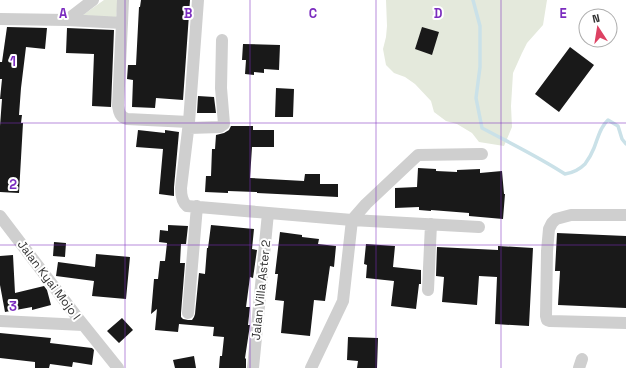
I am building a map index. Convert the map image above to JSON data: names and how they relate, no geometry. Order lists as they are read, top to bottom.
{
  "streets": {
    "street": ["Jalan Kyai Mojo I", "Jalan Villa Aster 2"]
  },
  "north": "top",
  "grid": {
    "columns": [
      "A",
      "B",
      "C",
      "D",
      "E"
    ],
    "rows": ["1", "2", "3"]
  }
}
